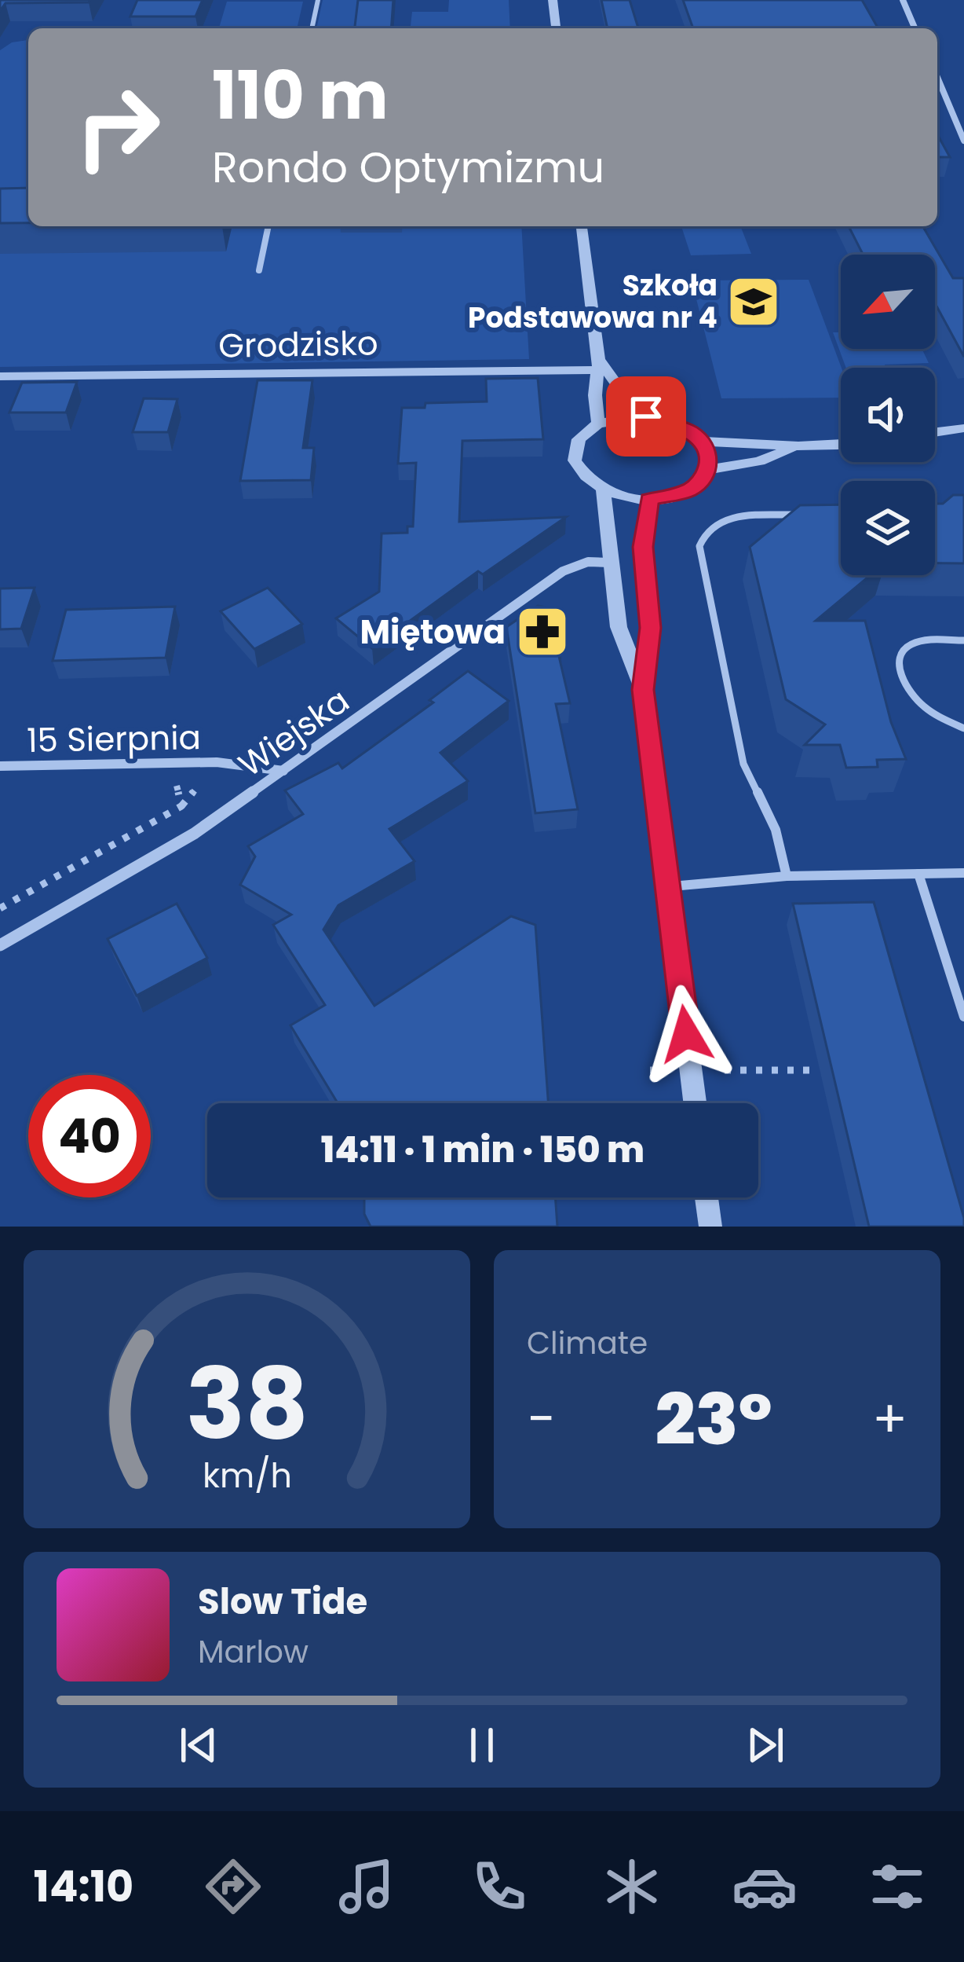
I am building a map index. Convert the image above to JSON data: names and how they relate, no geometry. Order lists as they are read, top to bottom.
{
  "streets": {
    "street": ["Grodzisko", "Wiejska", "15 Sierpnia"]
  },
  "crossings": [
    ["Wiejska", "15 Sierpnia"]
  ],
  "places": {
    "school or university": ["Szkoła Podstawowa nr 4"],
    "pharmacy": ["Miętowa"]
  },
  "north": "bottom left",
  "page": {
    "turn": ["110 m", "Rondo Optymizmu"],
    "limit": "40",
    "trip": "14:11 · 1 min · 150 m",
    "tile": "Climate",
    "heat": ["−", "23°", "+"],
    "song": ["Slow Tide", "Marlow"],
    "tabs": "14:10",
    "gauge": ["38", "km/h"]
  }
}
